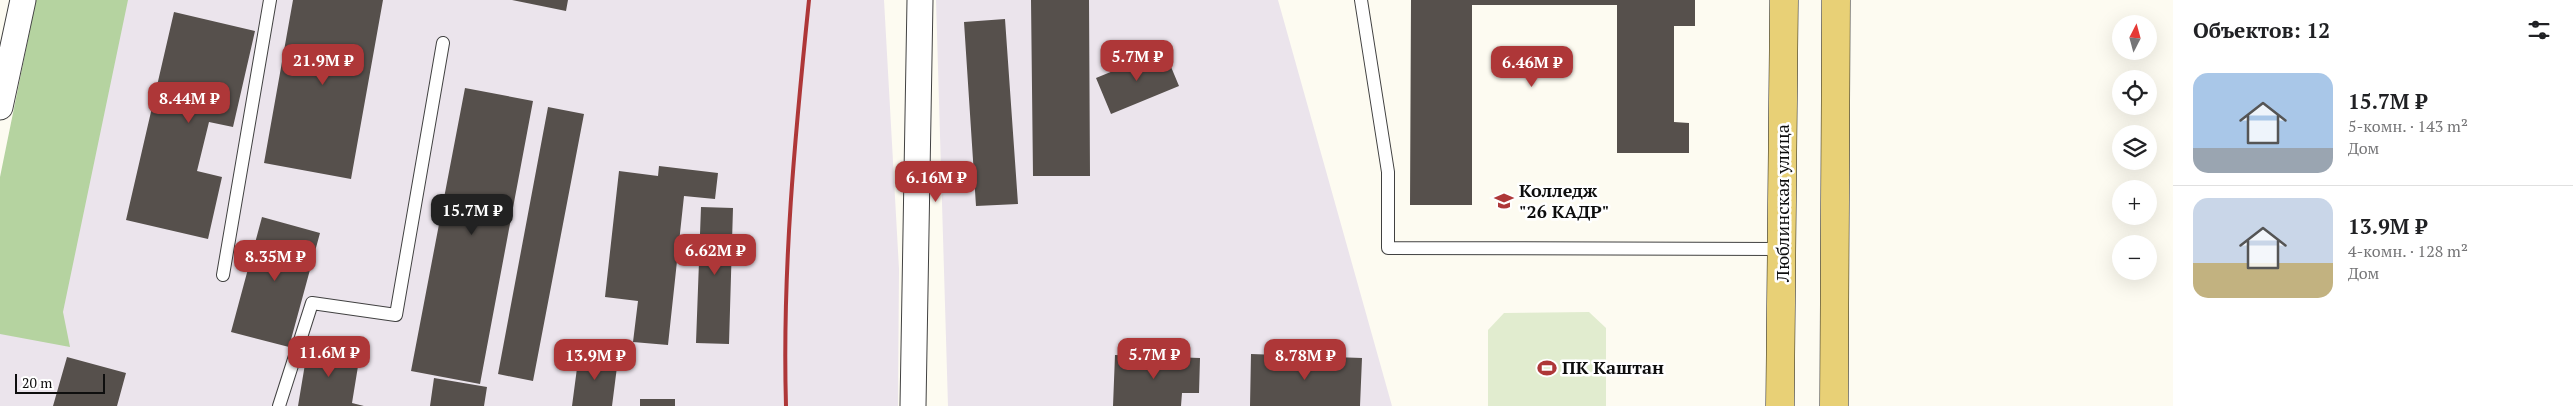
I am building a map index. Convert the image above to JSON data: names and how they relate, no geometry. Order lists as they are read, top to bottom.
{
  "streets": {
    "main road": ["Люблинская улица"]
  },
  "places": {
    "school or university": ["Колледж \"26 КАДР\""],
    "sports": ["ПК Каштан"]
  },
  "scale_bar": "20 m",
  "north": "top",
  "page": {
    "heading": "Объектов: 12",
    "map_buttons": ["+", "−"],
    "price": [
      "5.7M ₽",
      "21.9M ₽",
      "6.46M ₽",
      "8.44M ₽",
      "6.16M ₽",
      "15.7M ₽",
      "6.62M ₽",
      "8.35M ₽",
      "11.6M ₽",
      "5.7M ₽",
      "13.9M ₽",
      "8.78M ₽"
    ],
    "list": [
      {
        "name": "15.7M ₽",
        "note": "5-комн. · 143 m² · Дом"
      },
      {
        "name": "13.9M ₽",
        "note": "4-комн. · 128 m² · Дом"
      }
    ],
    "scale": "20 m"
  }
}
